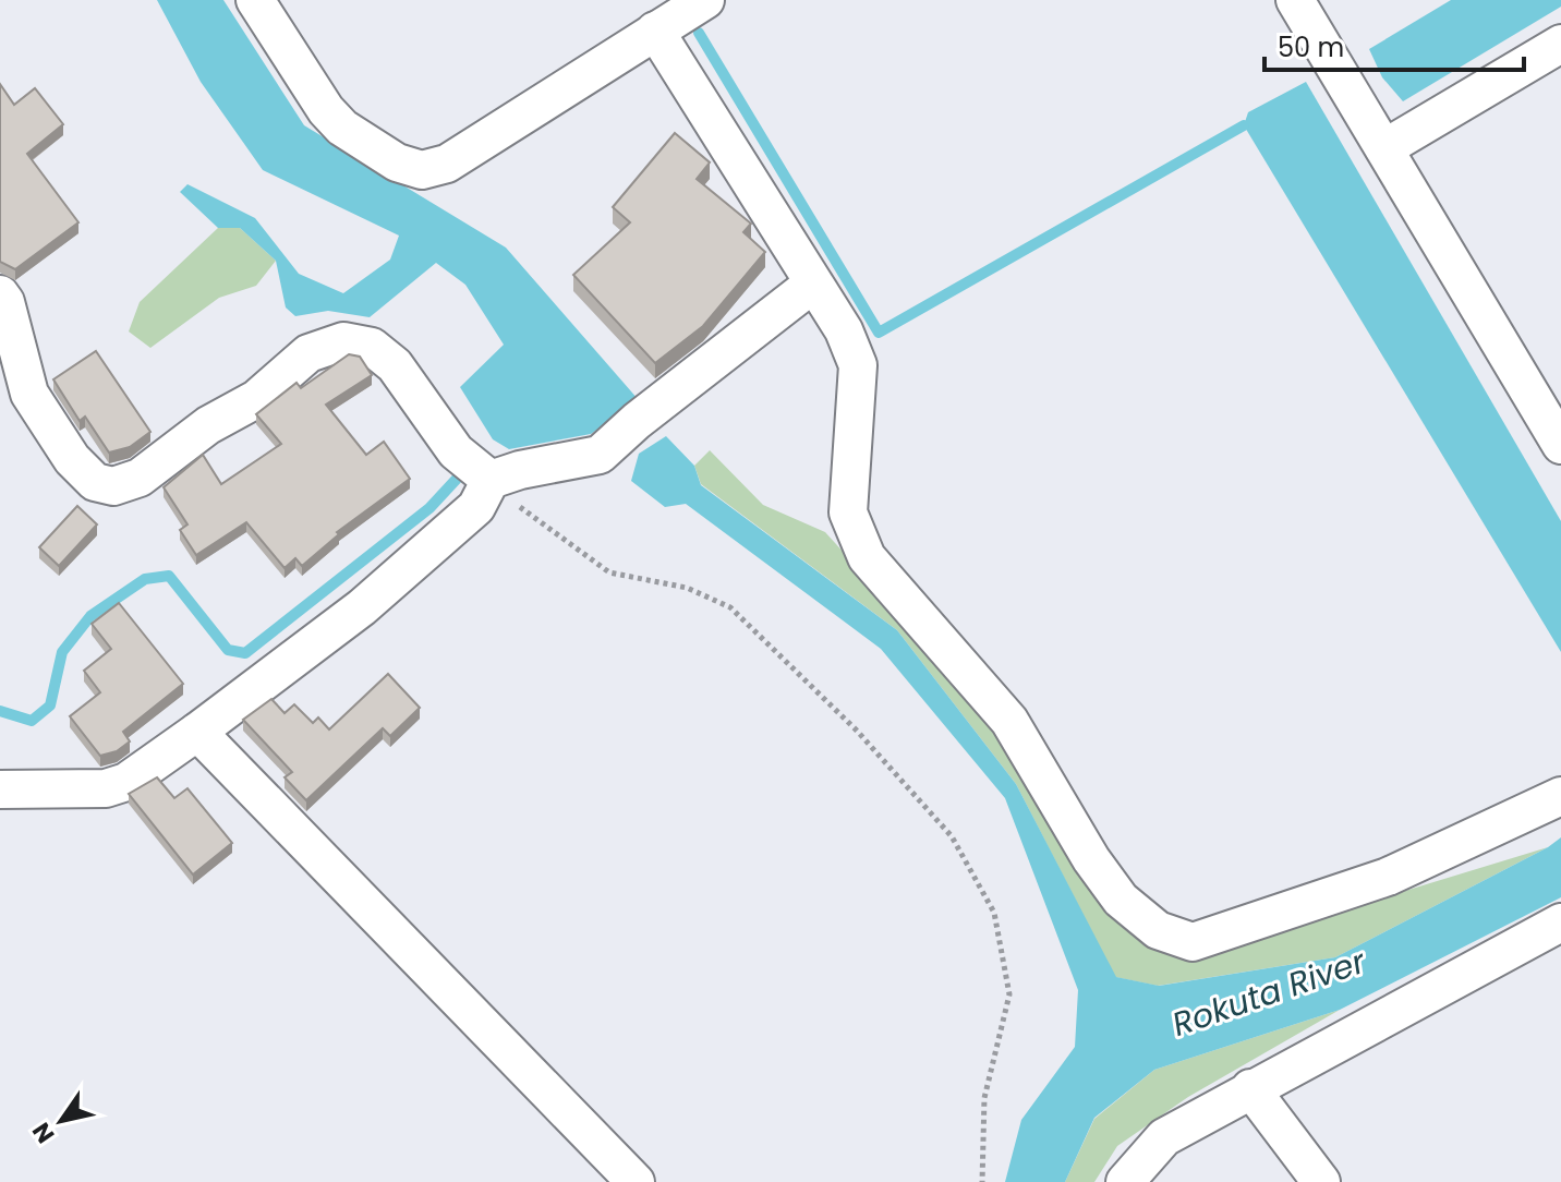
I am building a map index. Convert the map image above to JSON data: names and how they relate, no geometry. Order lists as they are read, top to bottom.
{
  "water": ["Rokuta River"],
  "scale_bar": "50 m",
  "north": "bottom left"
}
